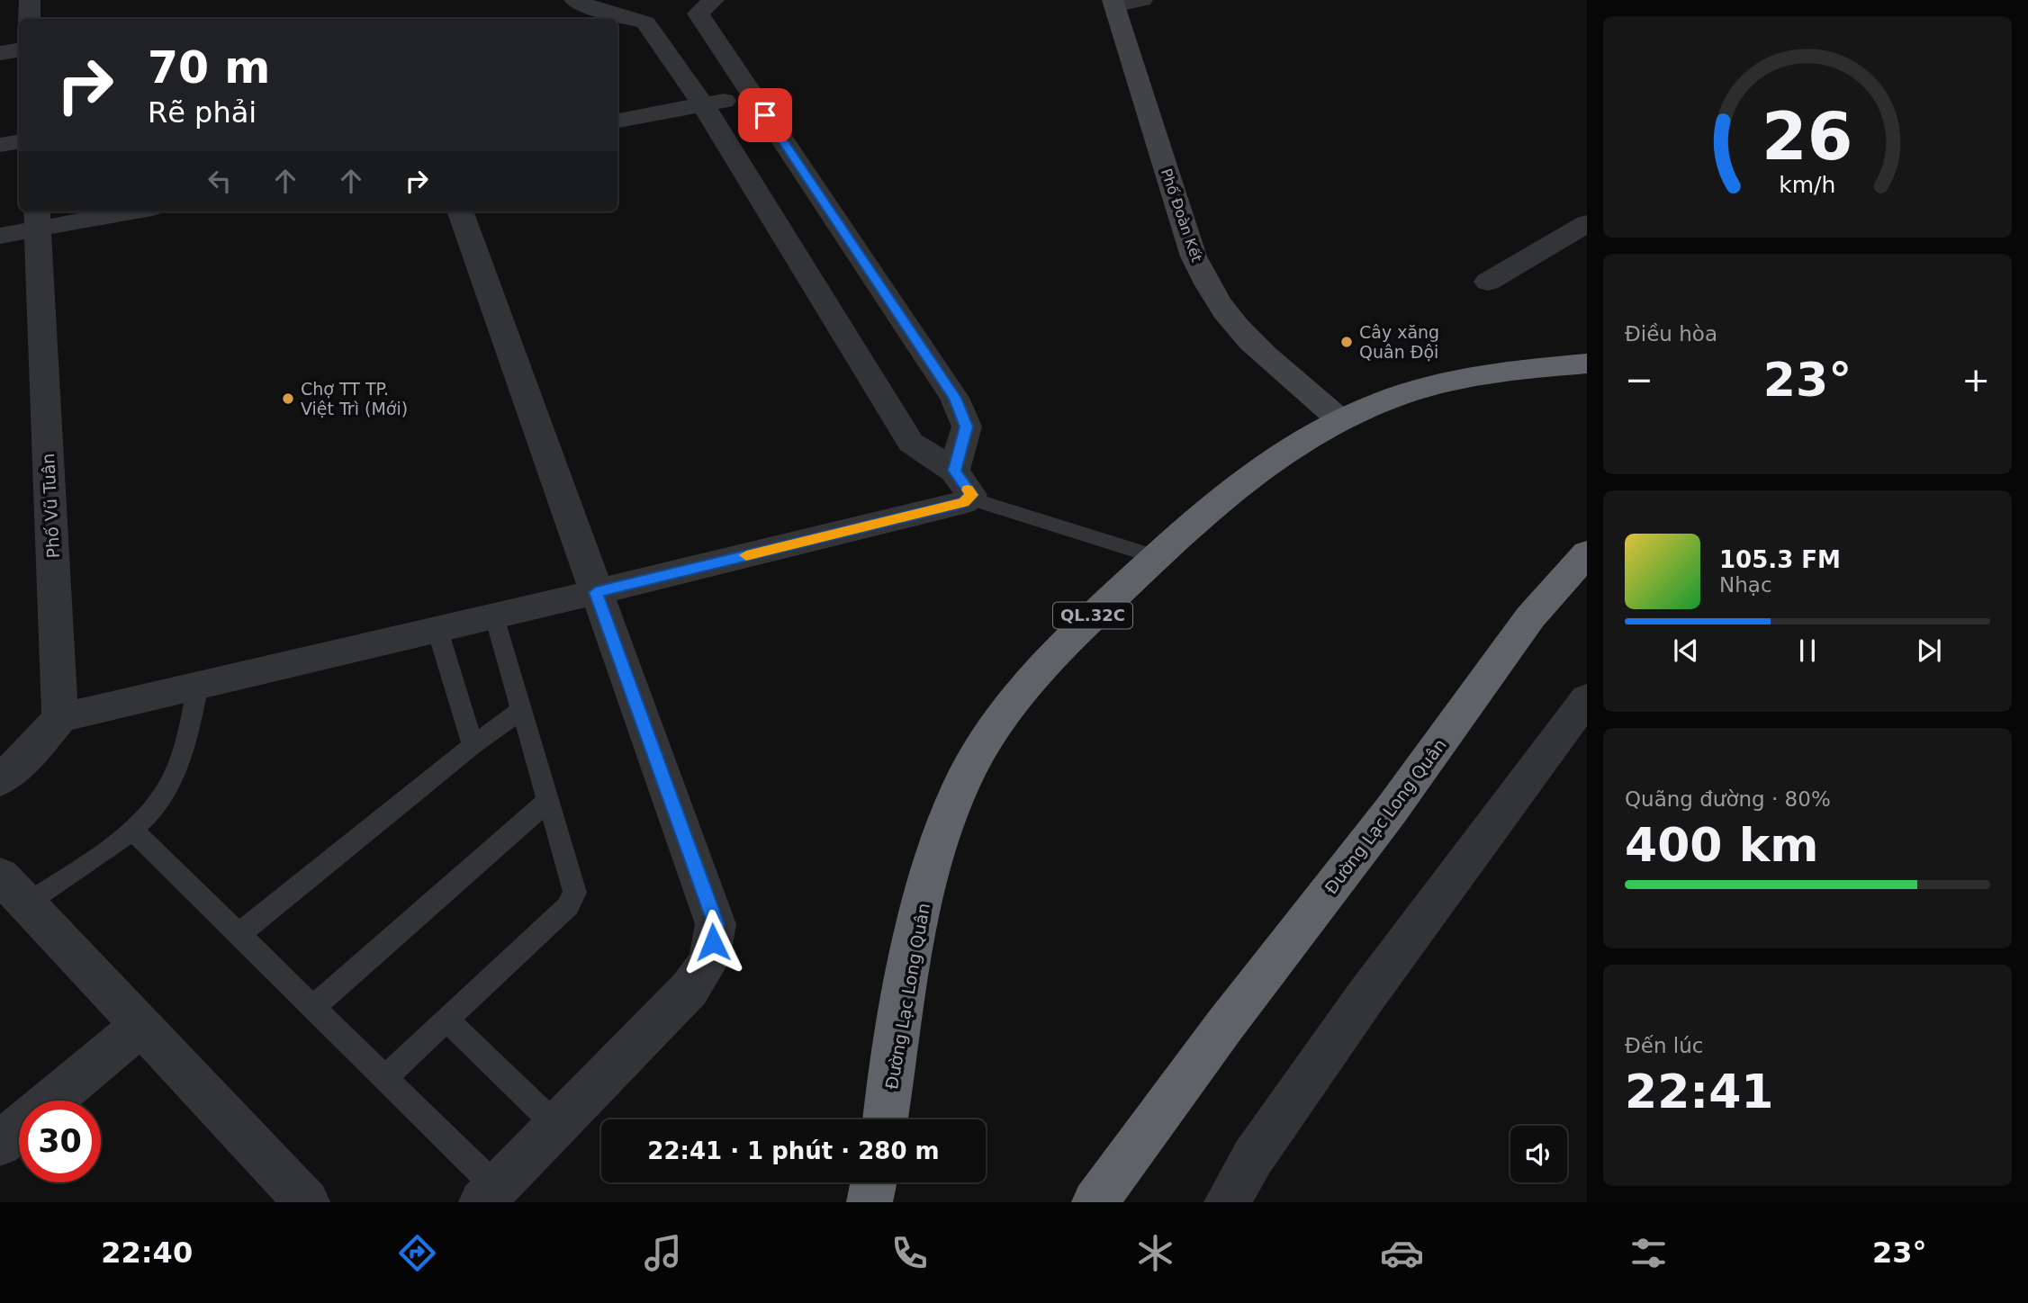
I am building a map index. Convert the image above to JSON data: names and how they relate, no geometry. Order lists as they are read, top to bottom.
{
  "streets": {
    "highway": ["QL.32C", "Đường Lạc Long Quân"],
    "street": ["Phố Đoàn Kết", "Phố Vũ Tuân"]
  },
  "crossings": [
    ["Phố Đoàn Kết", "Đường Lạc Long Quân"]
  ],
  "places": ["Cây xăng Quân Đội", "Chợ TT TP. Việt Trì (Mới)"],
  "page": {
    "turn": ["70 m", "Rẽ phải"],
    "tile": [
      "Điều hòa",
      ["Quãng đường · 80%", "400 km"],
      ["Đến lúc", "22:41"]
    ],
    "heat": ["−", "23°", "+"],
    "song": ["105.3 FM", "Nhạc"],
    "limit": "30",
    "trip": "22:41 · 1 phút · 280 m",
    "tabs": ["22:40", "23°"],
    "gauge": ["26", "km/h"]
  }
}
